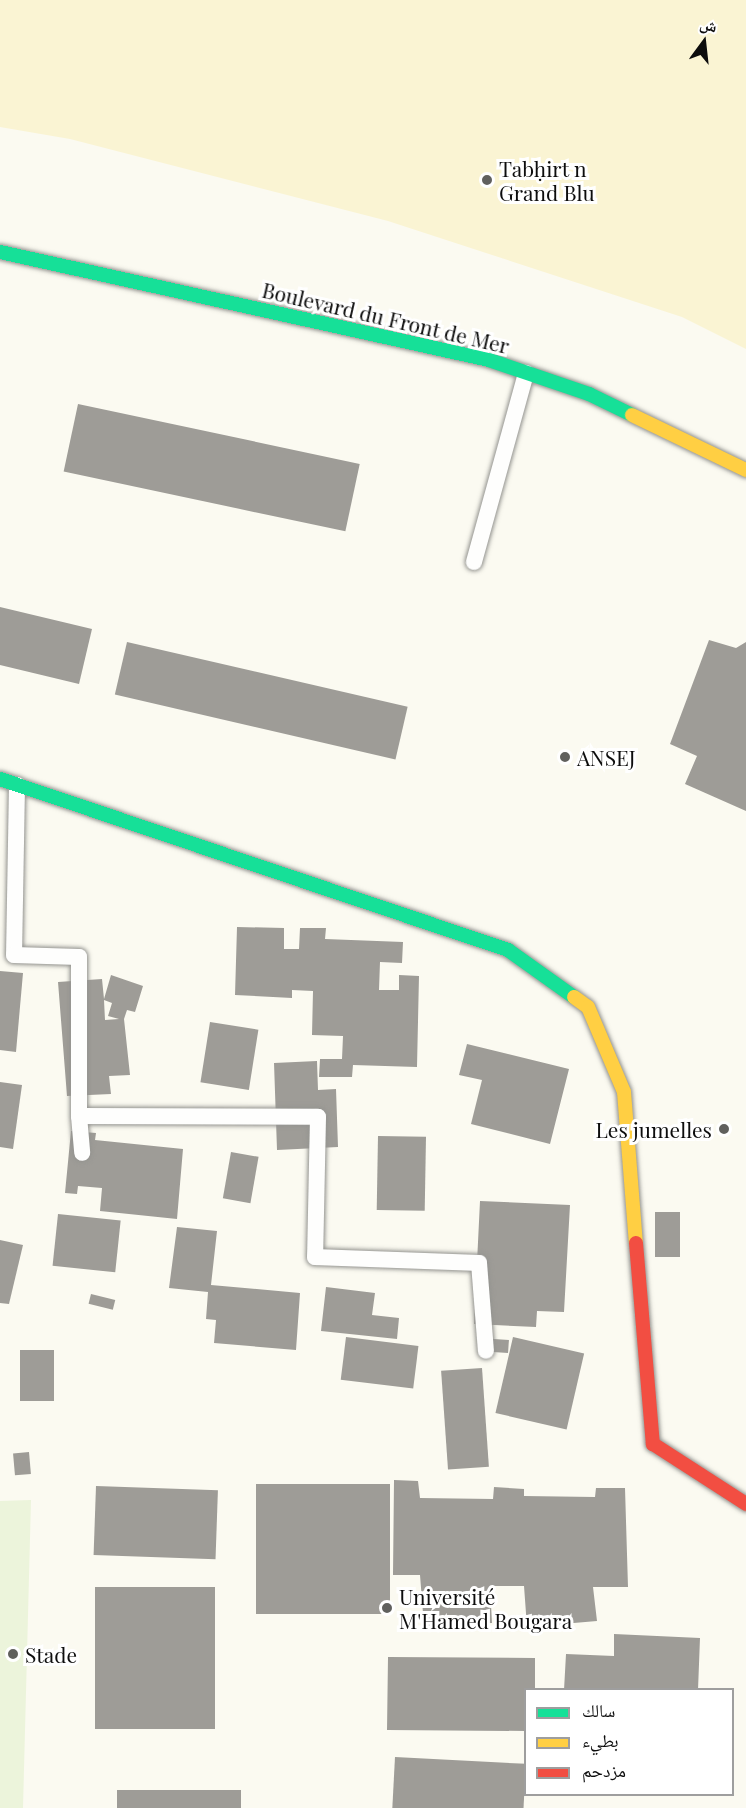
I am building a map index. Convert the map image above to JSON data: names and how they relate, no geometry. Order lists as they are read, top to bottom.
{
  "streets": {
    "street": ["Boulevard du Front de Mer"]
  },
  "places": [
    "Tabḥirt n Grand Blu",
    "ANSEJ",
    "Les jumelles",
    "Université M'Hamed Bougara",
    "Stade"
  ],
  "legend": ["سالك", "بطيء", "مزدحم"],
  "north": "top"
}
